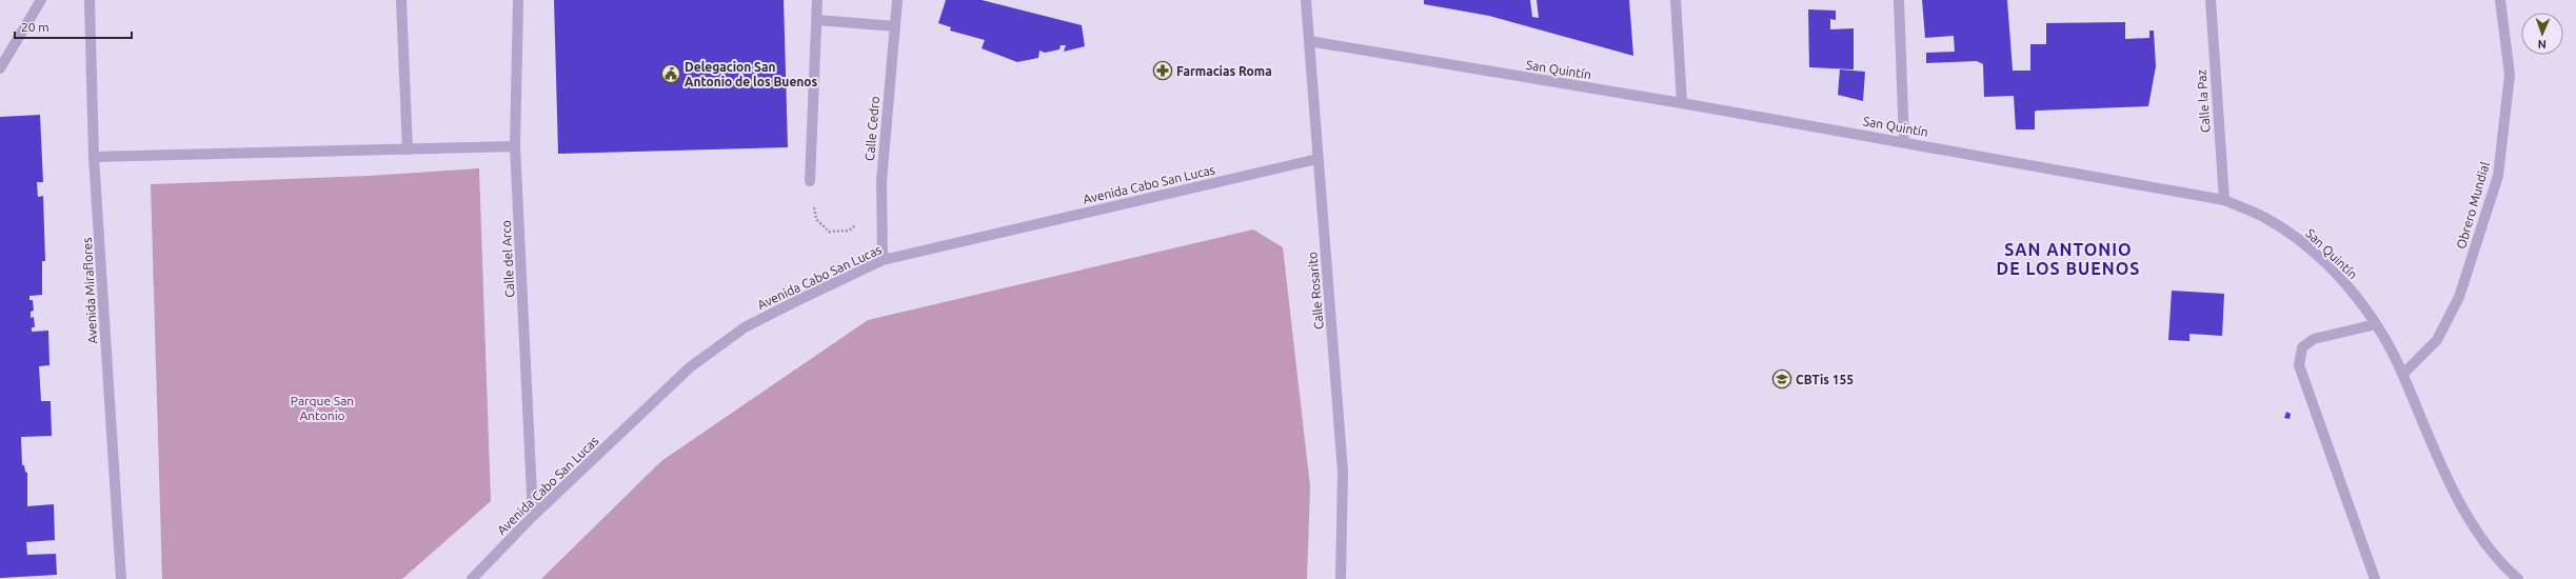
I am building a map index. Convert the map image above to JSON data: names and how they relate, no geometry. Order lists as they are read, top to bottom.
{
  "streets": {
    "street": [
      "San Quintín",
      "Calle la Paz",
      "Calle Cedro",
      "Avenida Cabo San Lucas",
      "Obrero Mundial",
      "Calle del Arco",
      "Avenida Miraflores",
      "Calle Rosarito"
    ]
  },
  "crossings": [
    ["San Quintín", "Calle la Paz"],
    ["San Quintín", "Obrero Mundial"],
    ["San Quintín", "Calle Rosarito"],
    ["Calle Cedro", "Avenida Cabo San Lucas"],
    ["Avenida Cabo San Lucas", "Calle del Arco"],
    ["Avenida Cabo San Lucas", "Calle Rosarito"]
  ],
  "districts": ["SAN ANTONIO DE LOS BUENOS"],
  "parks": ["Parque San Antonio"],
  "places": {
    "pharmacy": ["Farmacias Roma"],
    "public building": ["Delegacion San Antonio de los Buenos"],
    "school or university": ["CBTis 155"]
  },
  "scale_bar": "20 m",
  "north": "bottom"
}
